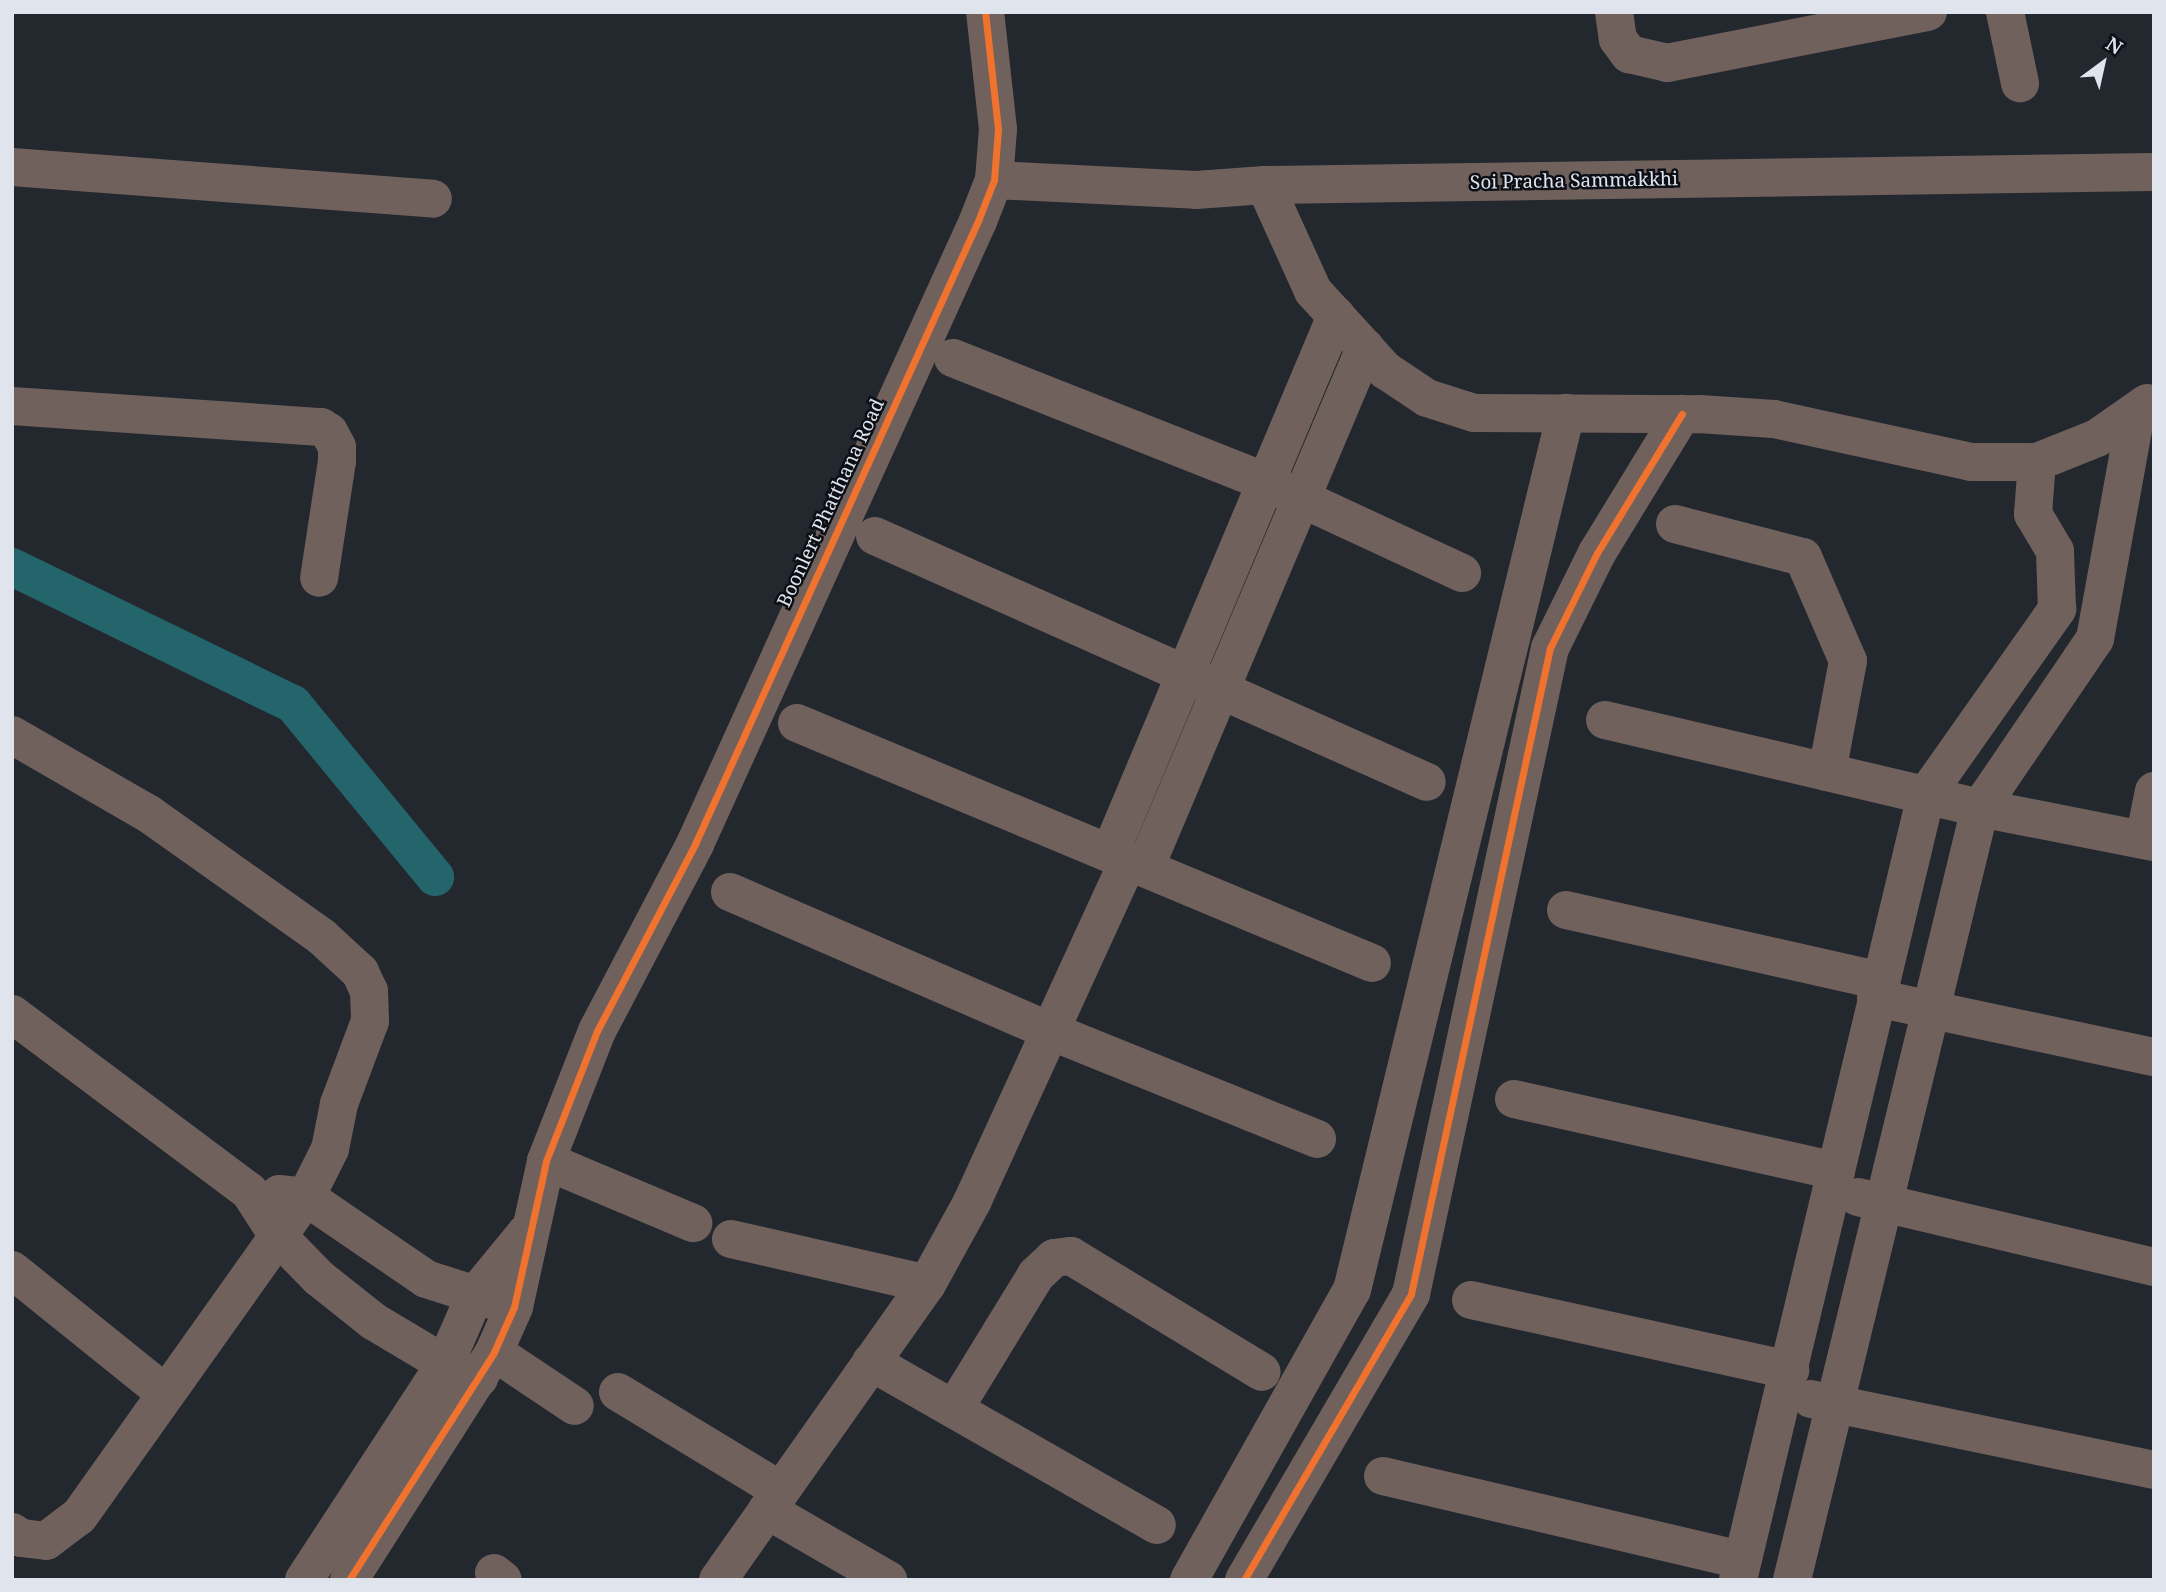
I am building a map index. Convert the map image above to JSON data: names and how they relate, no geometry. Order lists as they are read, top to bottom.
{
  "streets": {
    "street": ["Soi Pracha Sammakkhi", "Boonlert Phatthana Road"]
  },
  "crossings": [
    ["Soi Pracha Sammakkhi", "Boonlert Phatthana Road"]
  ],
  "north": "top right"
}
